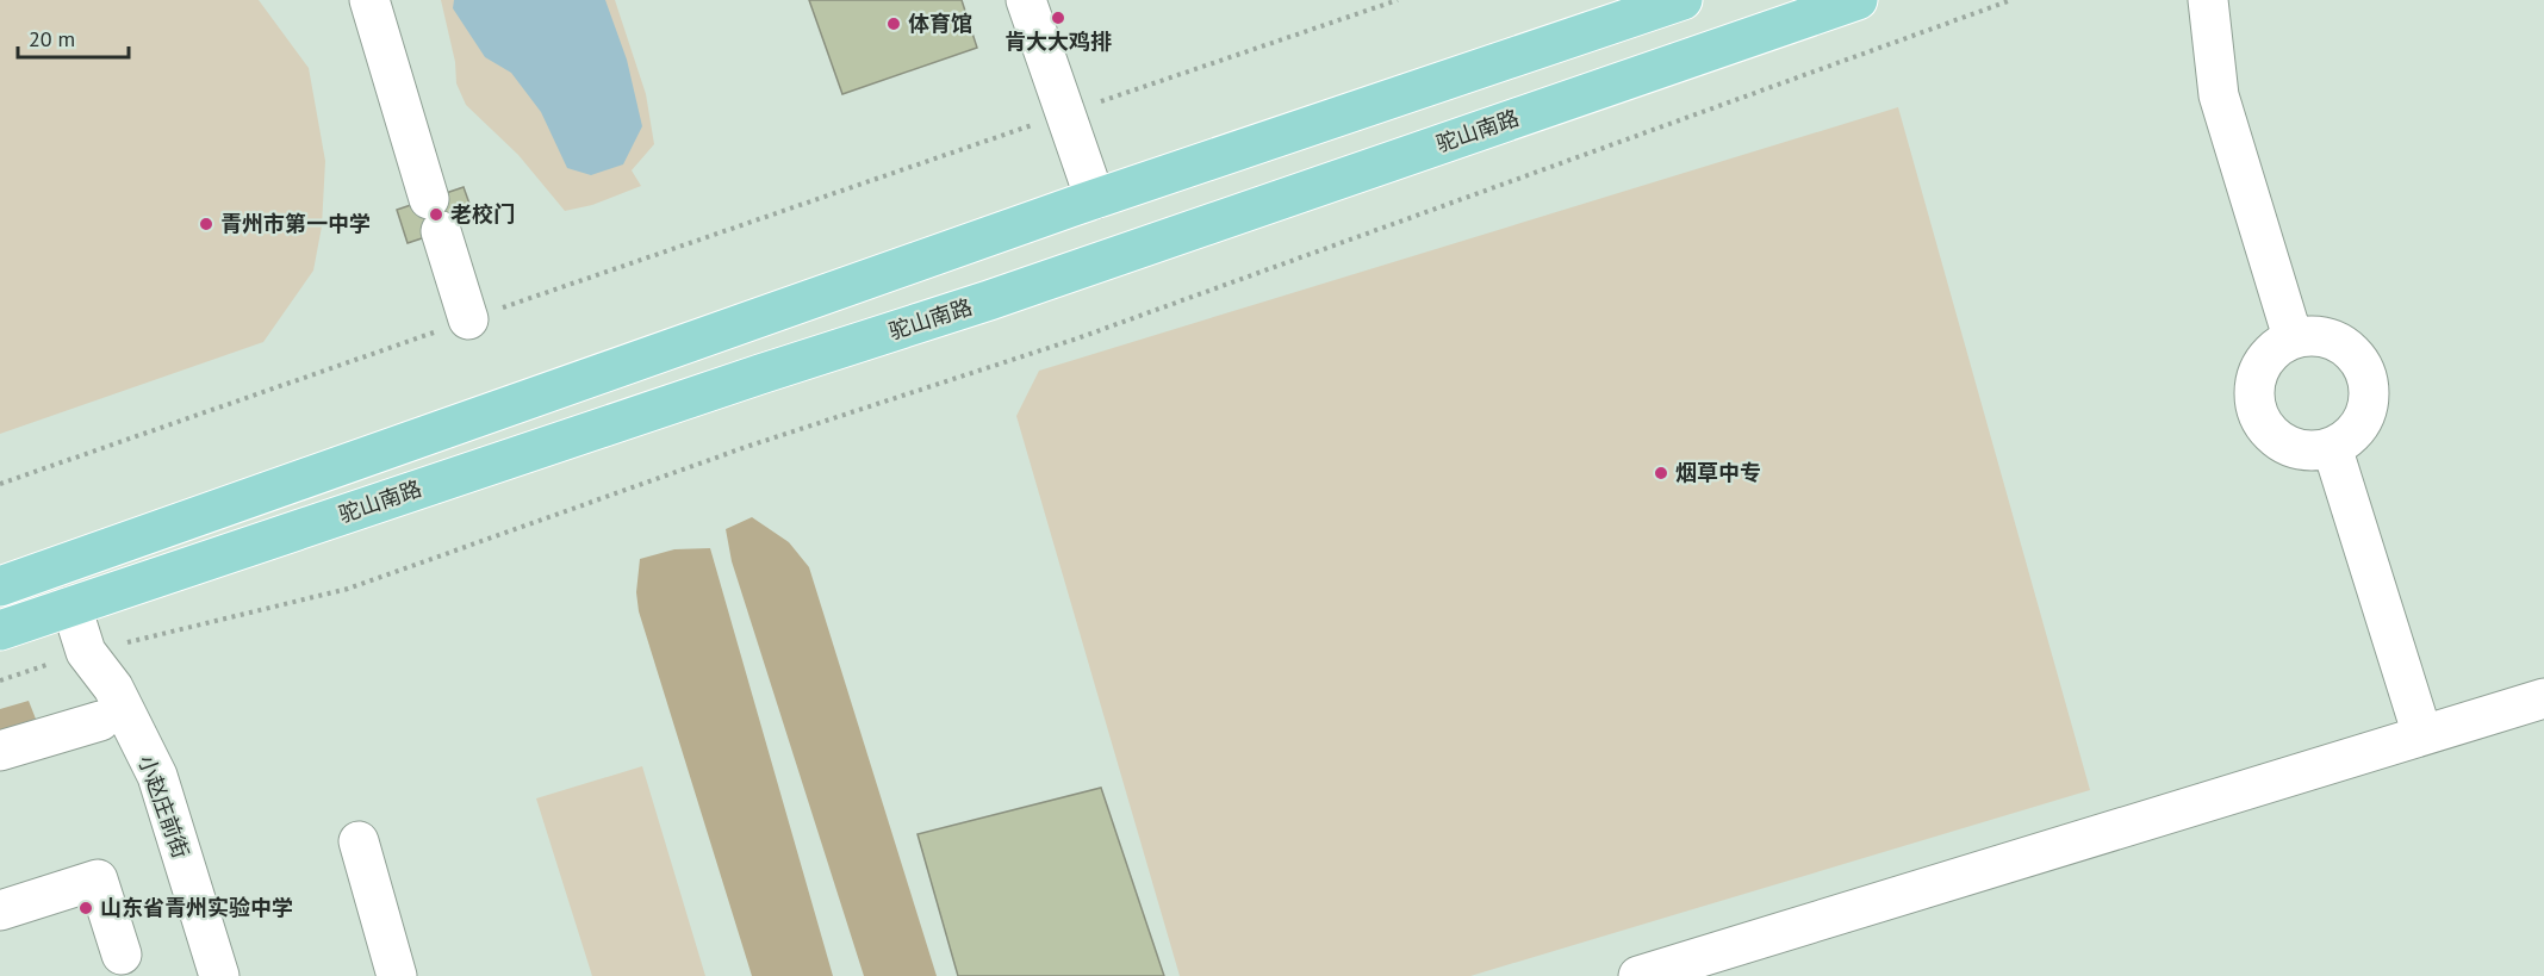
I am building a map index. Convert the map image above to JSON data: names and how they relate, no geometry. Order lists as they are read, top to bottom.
{
  "streets": {
    "main road": ["驼山南路"],
    "street": ["小赵庄前街"]
  },
  "crossings": [
    ["驼山南路", "小赵庄前街"]
  ],
  "places": [
    "肯大大鸡排",
    "体育馆",
    "老校门",
    "青州市第一中学",
    "烟草中专",
    "山东省青州实验中学"
  ],
  "scale_bar": "20 m"
}
